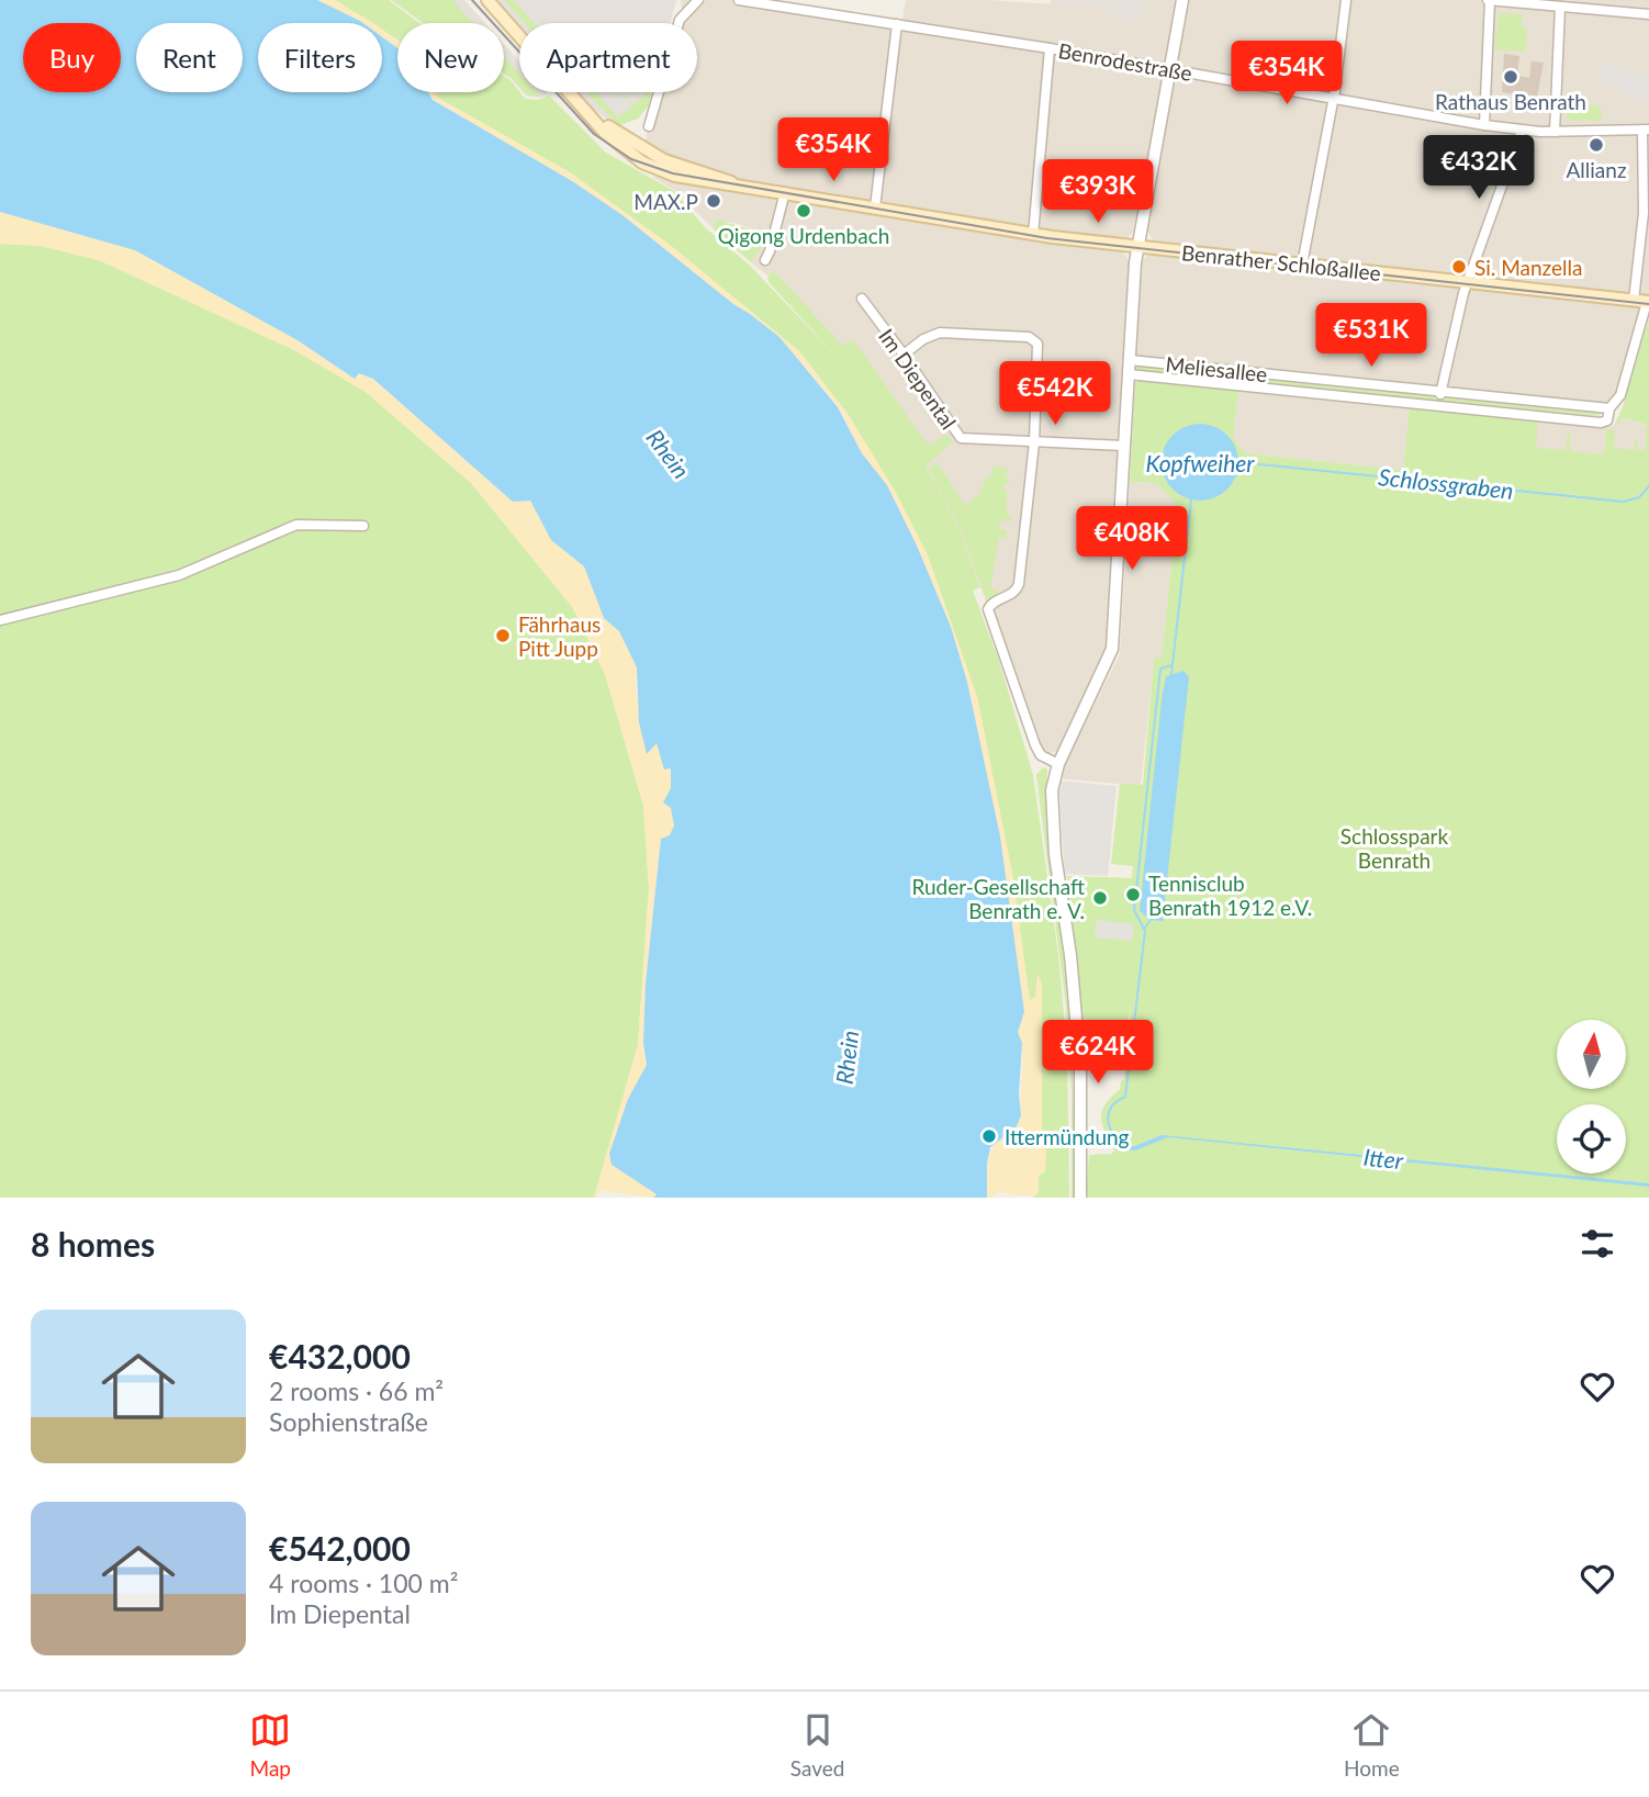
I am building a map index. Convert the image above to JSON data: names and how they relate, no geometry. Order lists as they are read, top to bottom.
{
  "streets": {
    "main road": ["Benrather Schloßallee"],
    "street": ["Benrodestraße", "Meliesallee", "Im Diepental"]
  },
  "water": [
    "Rhein",
    "Kopfweiher",
    "Schlossgraben",
    "Itter"
  ],
  "parks": ["Schlosspark Benrath"],
  "places": [
    "Rathaus Benrath",
    "Allianz",
    "MAX.P",
    "Qigong Urdenbach",
    "Si. Manzella",
    "Fährhaus Pitt Jupp",
    "Tennisclub Benrath 1912 e.V.",
    "Ruder-Gesellschaft Benrath e. V.",
    "Ittermündung"
  ],
  "north": "top",
  "page": {
    "chip": [
      "Buy",
      "Rent",
      "Filters",
      "New",
      "Apartment"
    ],
    "price": [
      "€354K",
      "€354K",
      "€432K",
      "€393K",
      "€531K",
      "€542K",
      "€408K",
      "€624K"
    ],
    "heading": "8 homes",
    "list": [
      {
        "name": "€432,000",
        "note": "2 rooms · 66 m² · Sophienstraße"
      },
      {
        "name": "€542,000",
        "note": "4 rooms · 100 m² · Im Diepental"
      }
    ],
    "tabs": ["Map", "Saved", "Home"]
  }
}
